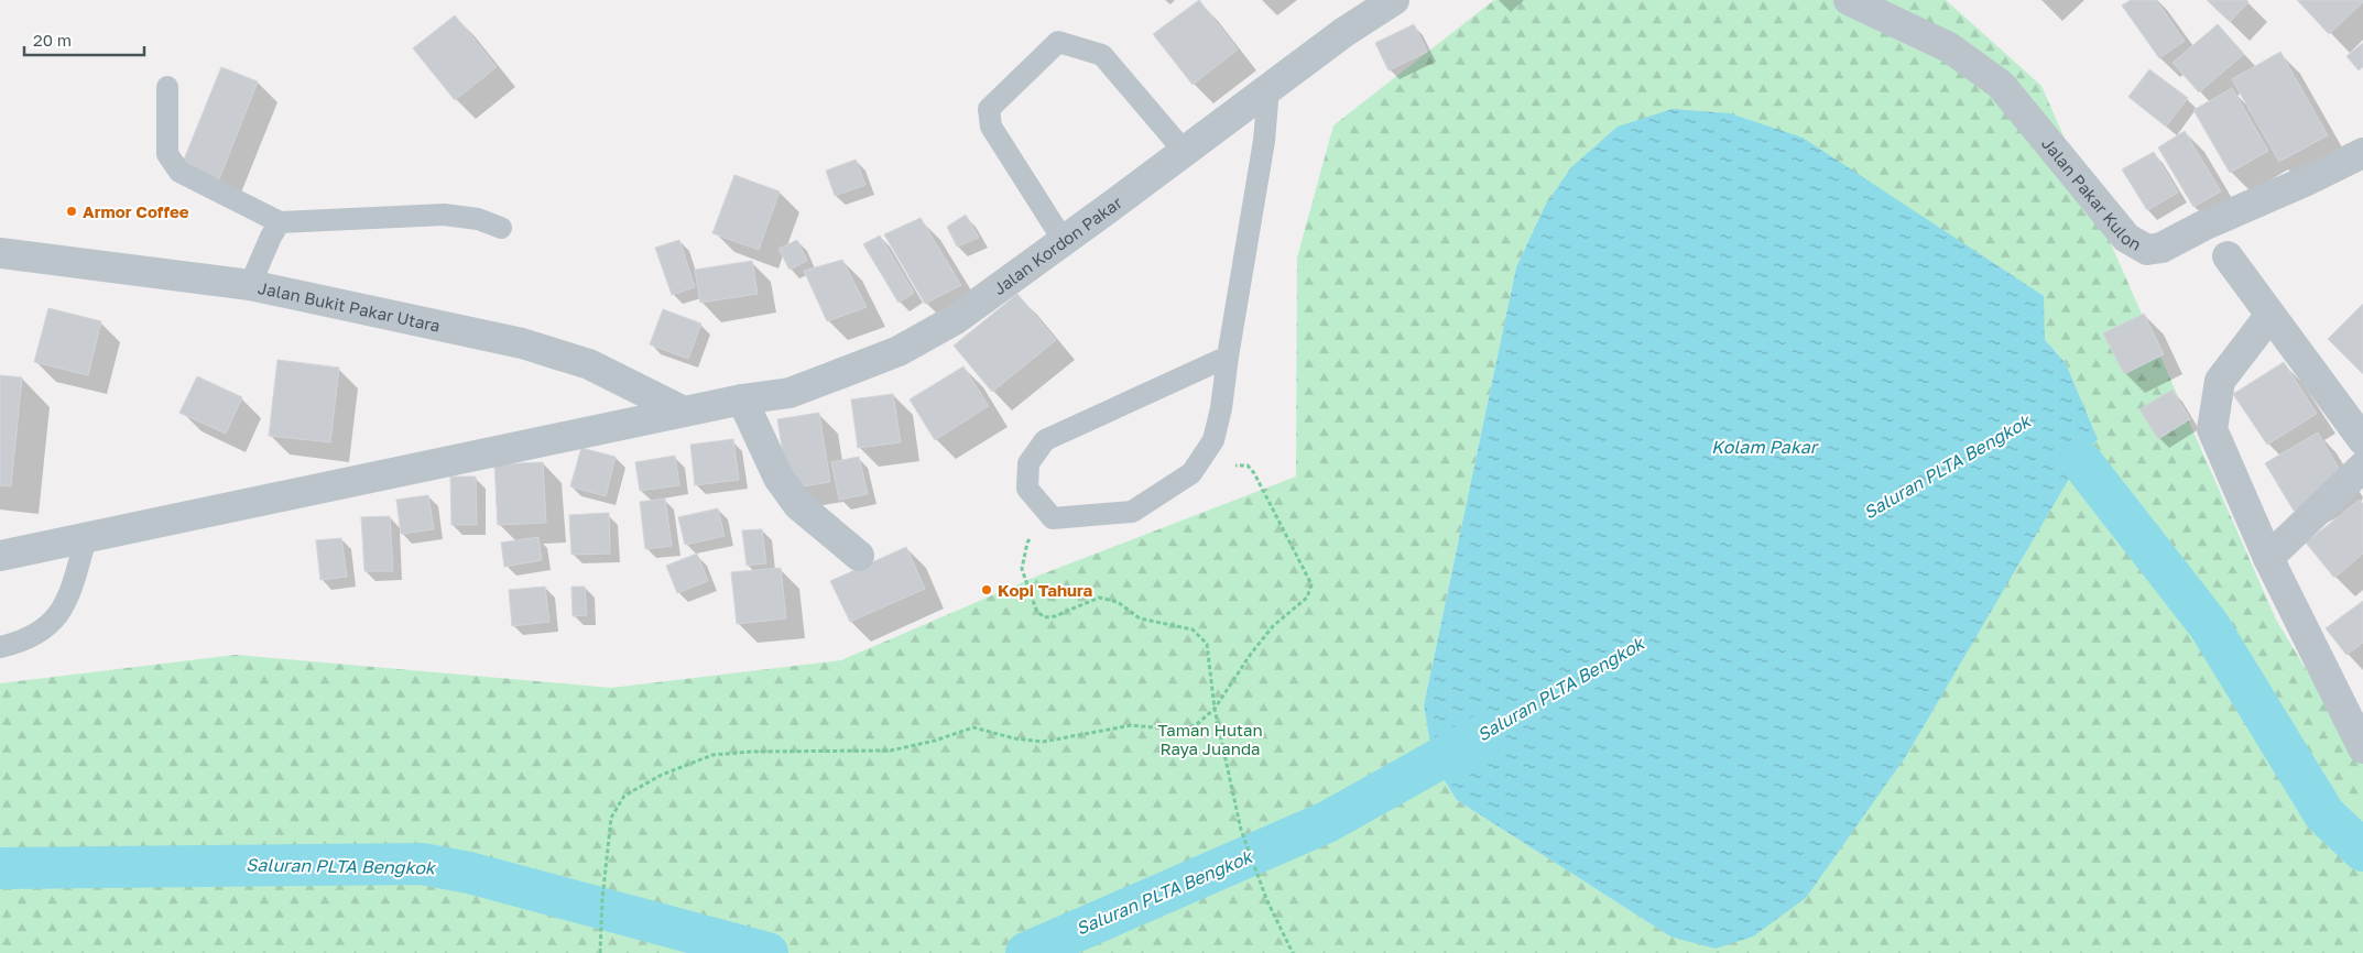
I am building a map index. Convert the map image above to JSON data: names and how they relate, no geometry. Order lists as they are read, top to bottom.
{
  "streets": {
    "street": ["Jalan Pakar Kulon", "Jalan Kordon Pakar", "Jalan Bukit Pakar Utara"]
  },
  "crossings": [
    ["Jalan Kordon Pakar", "Jalan Bukit Pakar Utara"]
  ],
  "water": ["Kolam Pakar", "Saluran PLTA Bengkok"],
  "parks": ["Taman Hutan Raya Juanda"],
  "places": ["Armor Coffee", "Kopi Tahura"],
  "scale_bar": "20 m"
}
